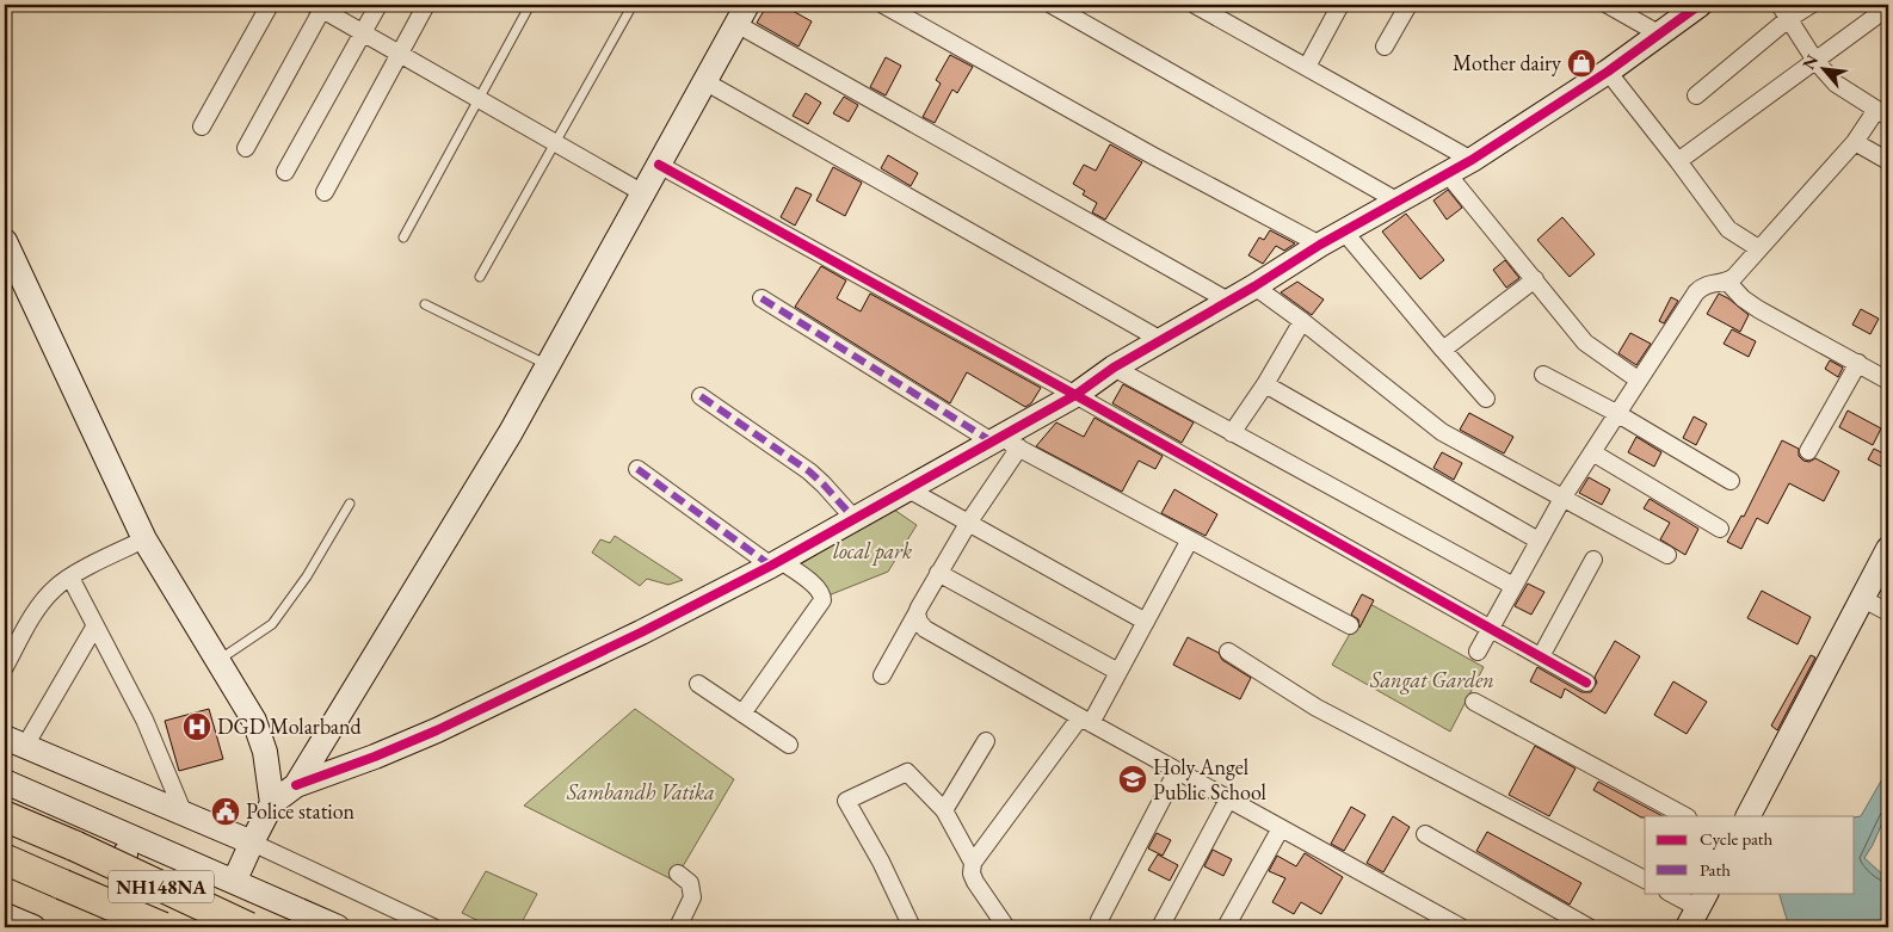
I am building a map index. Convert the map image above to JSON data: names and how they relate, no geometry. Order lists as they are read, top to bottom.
{
  "streets": {
    "highway": ["NH148NA"]
  },
  "parks": ["local park", "Sangat Garden", "Sambandh Vatika"],
  "places": {
    "shop": ["Mother dairy"],
    "hospital": ["DGD Molarband"],
    "school or university": ["Holy Angel Public School"],
    "public building": ["Police station"]
  },
  "legend": ["Cycle path", "Path"],
  "north": "top left"
}
